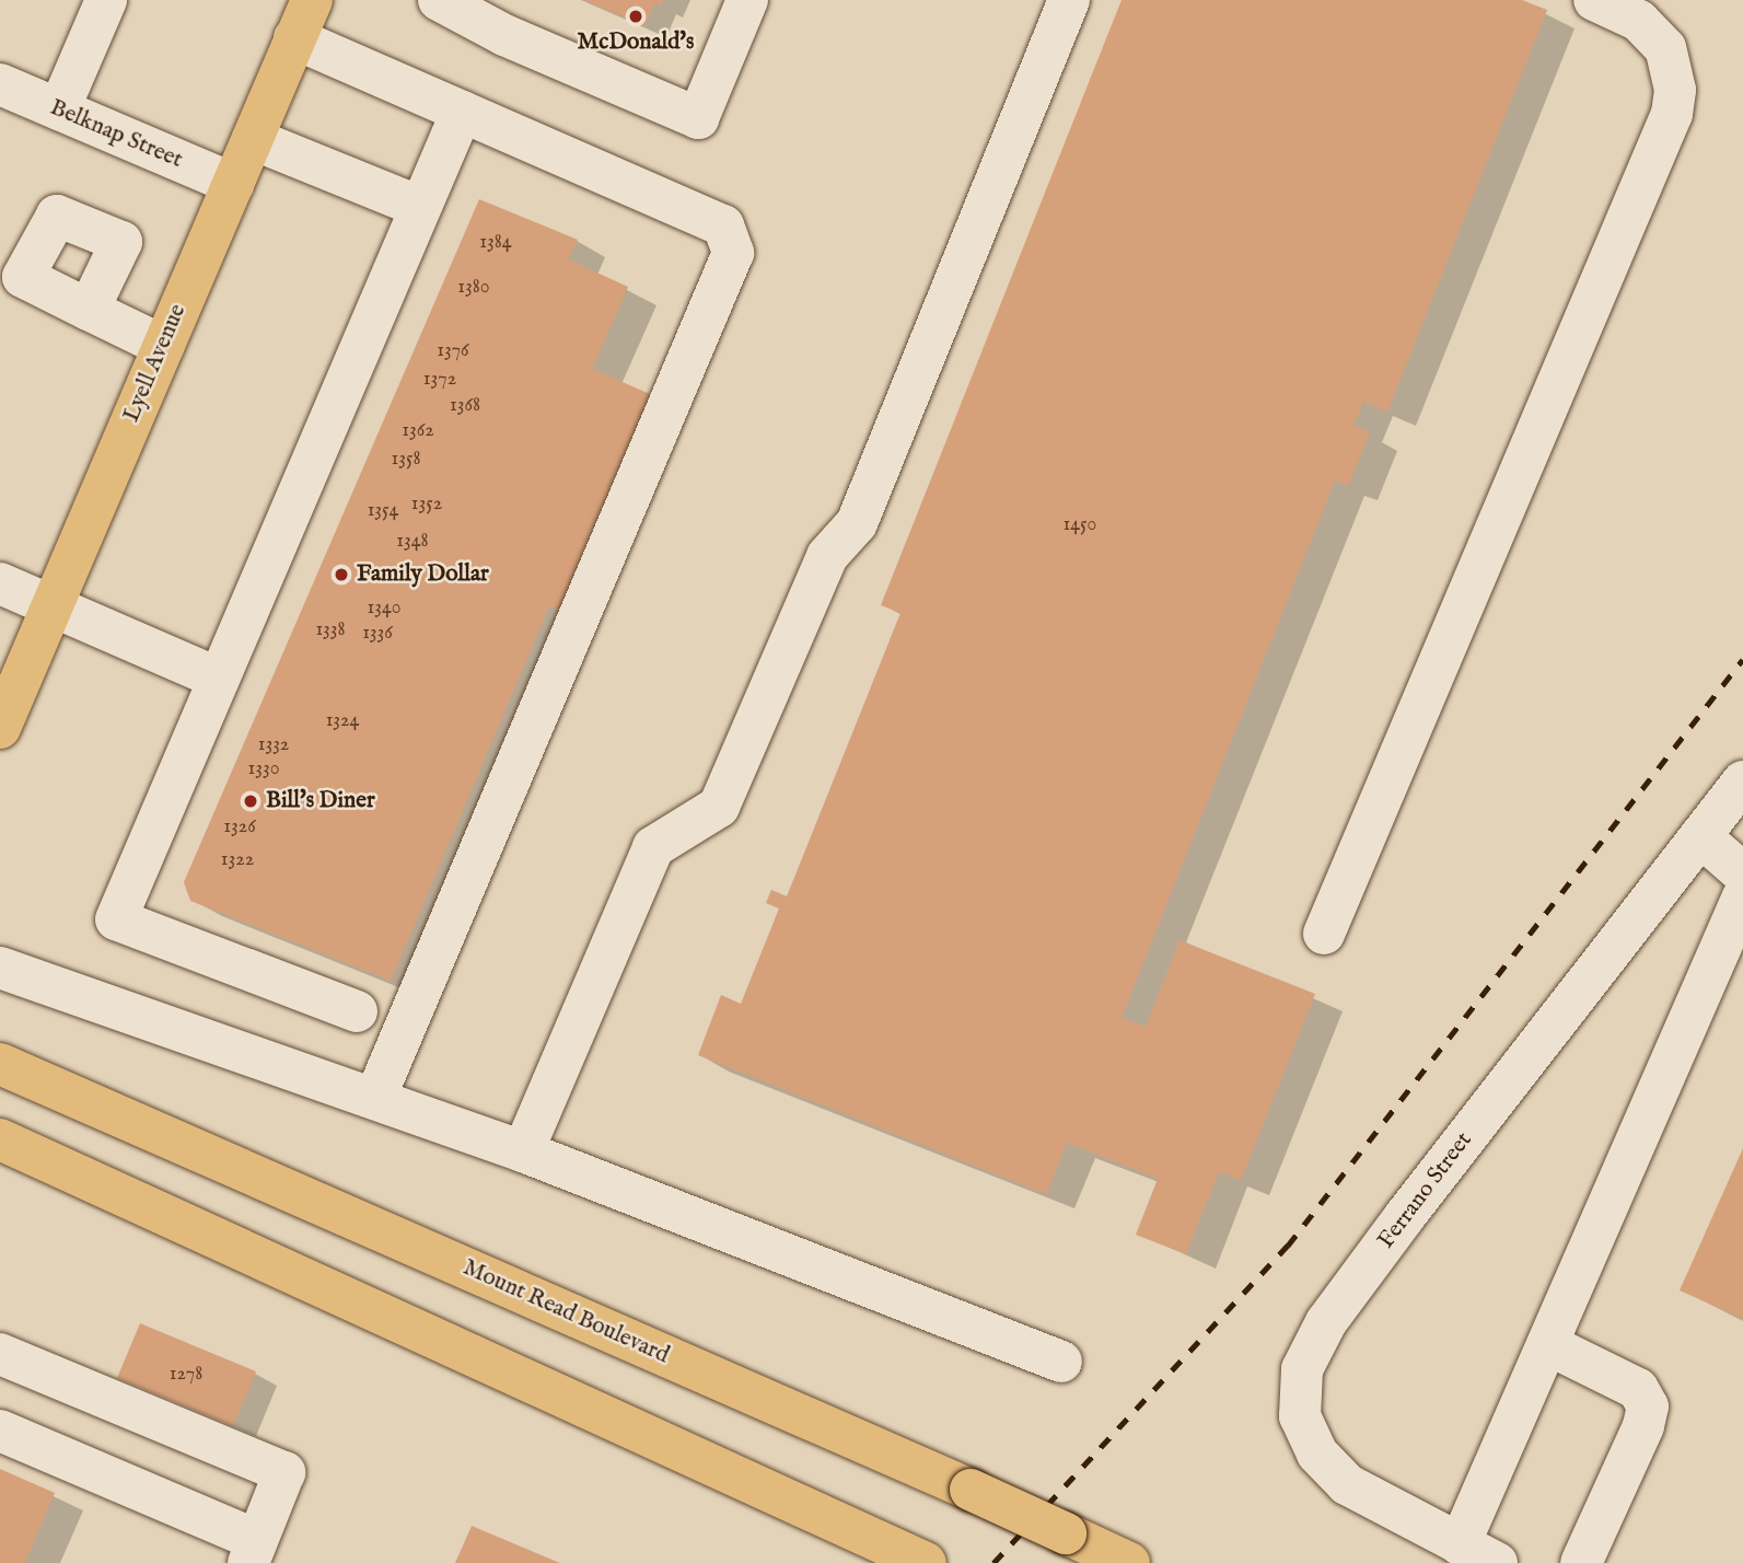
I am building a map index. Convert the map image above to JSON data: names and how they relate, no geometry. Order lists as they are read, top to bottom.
{
  "streets": {
    "main road": ["Lyell Avenue", "Mount Read Boulevard"],
    "street": ["Belknap Street", "Ferrano Street"]
  },
  "crossings": [
    ["Belknap Street", "Lyell Avenue"]
  ],
  "places": ["McDonald's", "Family Dollar", "Bill's Diner"],
  "house_numbers": [
    "1384",
    "1380",
    "1376",
    "1372",
    "1368",
    "1362",
    "1358",
    "1352",
    "1354",
    "1450",
    "1348",
    "1340",
    "1338",
    "1336",
    "1324",
    "1332",
    "1330",
    "1326",
    "1322",
    "1278"
  ]
}
